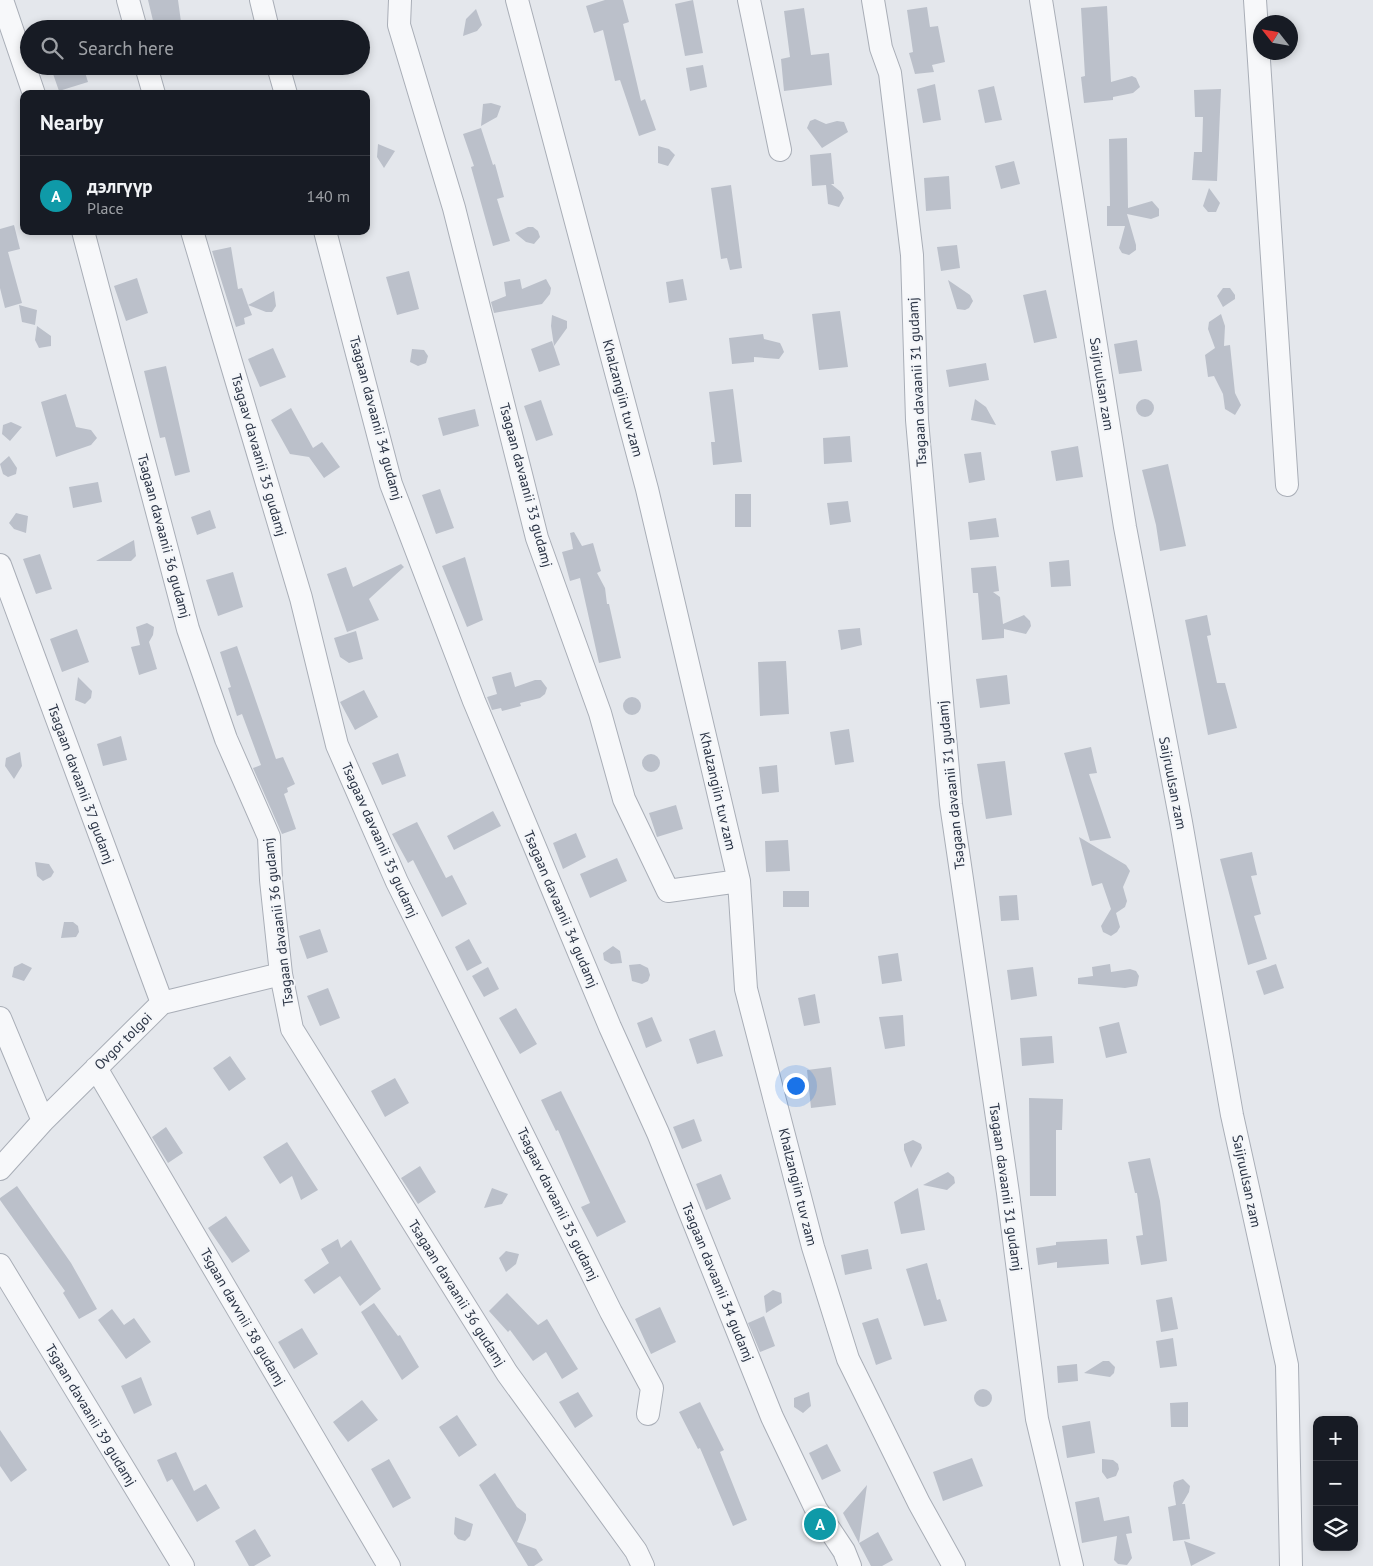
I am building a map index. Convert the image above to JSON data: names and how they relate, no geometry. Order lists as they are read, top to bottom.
{
  "streets": {
    "street": [
      "Tsagaan davaanii 31 gudamj",
      "Saijruulsan zam",
      "Khalzangiin tuv zam",
      "Tsagaan davaanii 34 gudamj",
      "Tsagaav davaanii 35 gudamj",
      "Tsagaan davaanii 33 gudamj",
      "Tsagaan davaanii 36 gudamj",
      "Tsagaan davaanii 37 gudamj",
      "Ovgor tolgoi",
      "Tsgaan davvnii 38 gudamj",
      "Tsgaan davaanii 39 gudamj"
    ]
  },
  "crossings": [
    ["Khalzangiin tuv zam", "Tsagaan davaanii 33 gudamj"],
    ["Tsagaan davaanii 36 gudamj", "Ovgor tolgoi"],
    ["Tsagaan davaanii 37 gudamj", "Ovgor tolgoi"],
    ["Ovgor tolgoi", "Tsgaan davvnii 38 gudamj"]
  ],
  "north": "top left",
  "page": {
    "search": "Search here",
    "heading": "Nearby",
    "list": [
      {
        "mark": "A",
        "name": "дэлгүүр",
        "note": "Place",
        "value": "140 m"
      }
    ],
    "map_buttons": ["+", "−"],
    "pins": "A"
  }
}
